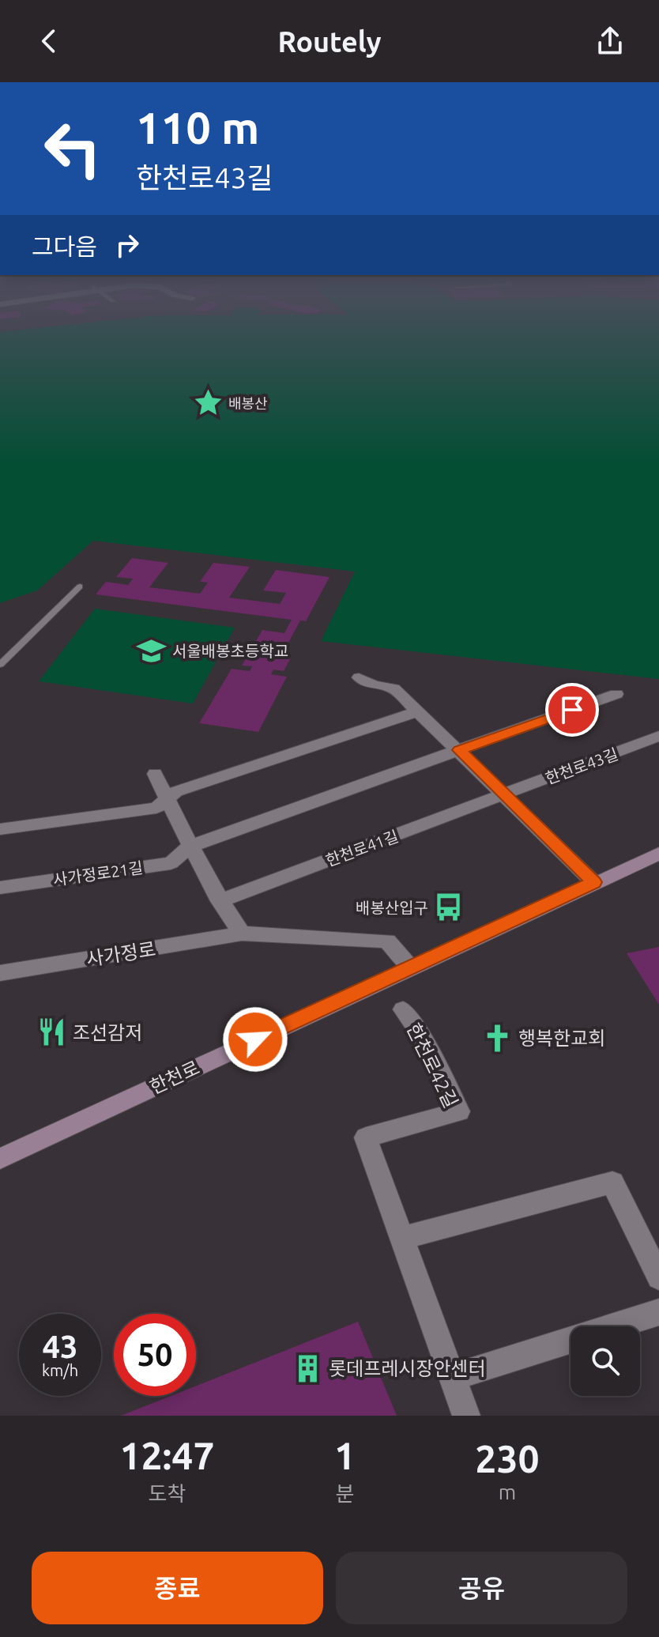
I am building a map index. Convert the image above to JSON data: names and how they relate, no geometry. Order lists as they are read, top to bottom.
{
  "streets": {
    "main road": ["한천로"],
    "street": [
      "한천로43길",
      "한천로41길",
      "사가정로21길",
      "사가정로",
      "한천로42길"
    ]
  },
  "crossings": [
    ["한천로43길", "한천로41길"]
  ],
  "places": {
    "place": ["배봉산"],
    "school or university": ["서울배봉초등학교"],
    "bus stop": ["배봉산입구"],
    "restaurant": ["조선감저"],
    "church": ["행복한교회"],
    "building": ["롯데프레시장안센터"]
  },
  "page": {
    "header": "Routely",
    "turn": ["110 m", "한천로43길"],
    "then": "그다음",
    "speed": "43 km/h",
    "limit": "50",
    "eta": [
      "12:47",
      "도착",
      "1",
      "분",
      "230",
      "m"
    ],
    "buttons": ["종료", "공유"]
  }
}
